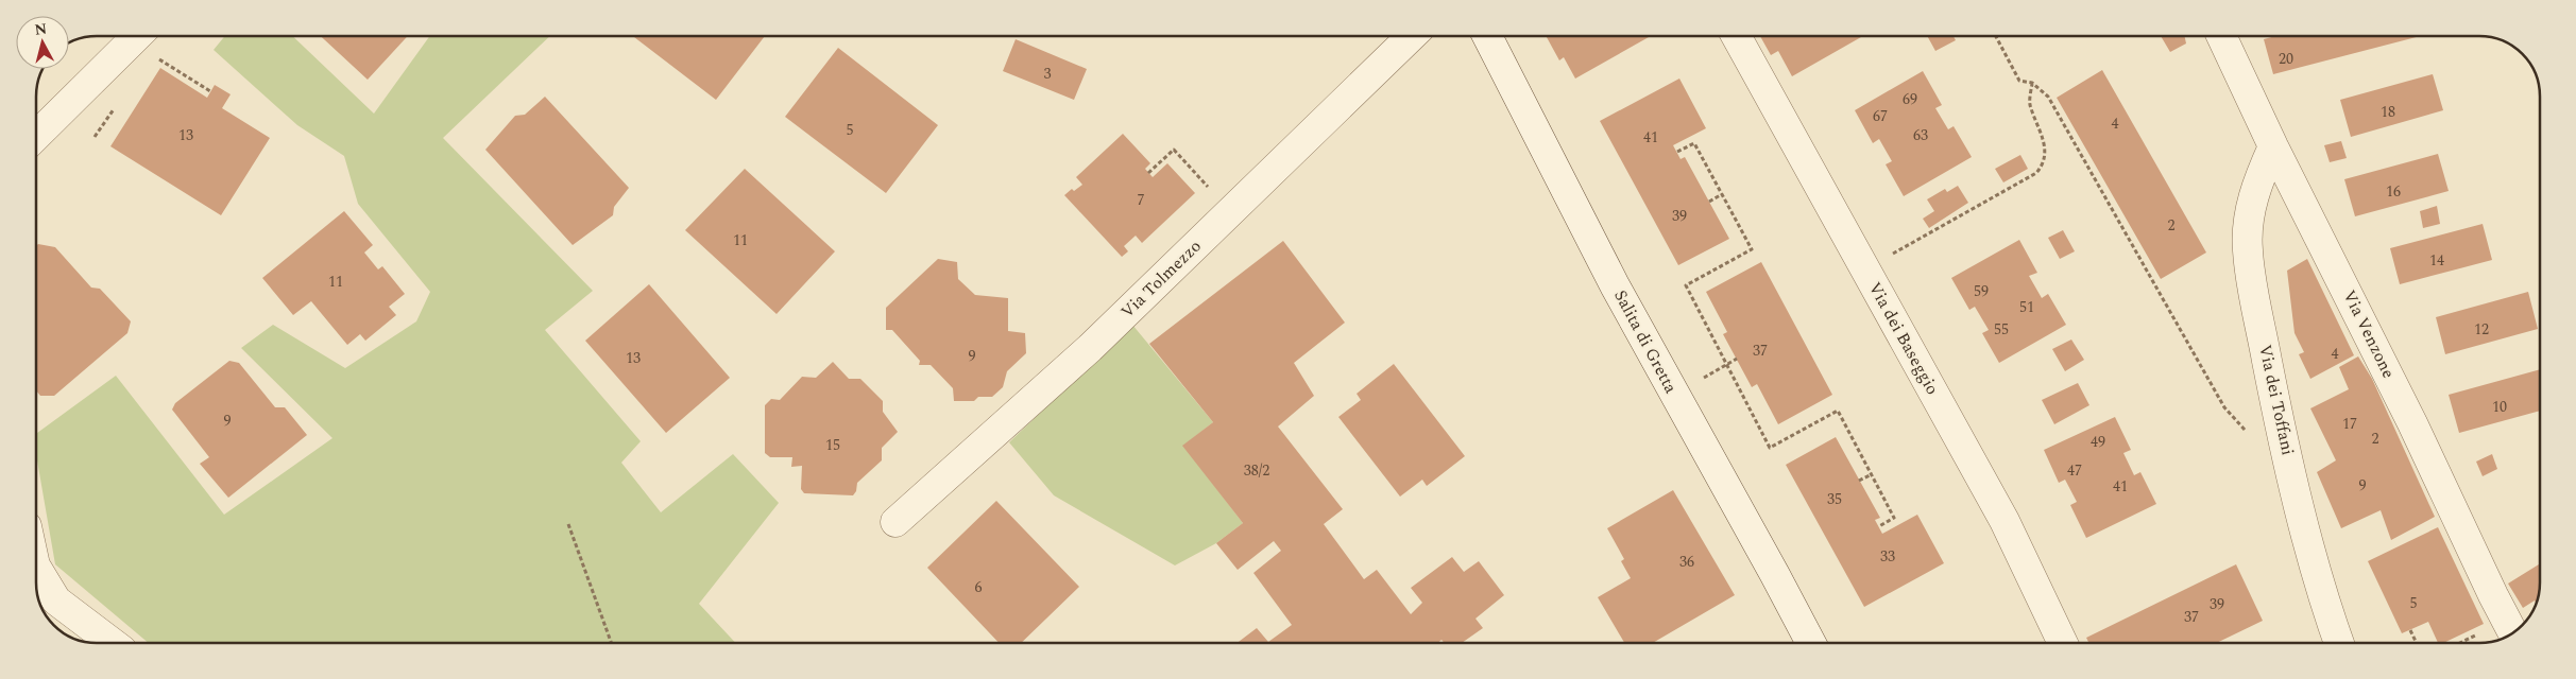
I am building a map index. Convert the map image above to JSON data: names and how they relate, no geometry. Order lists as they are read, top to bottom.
{
  "streets": {
    "street": [
      "Via Tolmezzo",
      "Via Venzone",
      "Via dei Baseggio",
      "Salita di Gretta",
      "Via dei Toffani"
    ]
  },
  "crossings": [
    ["Via Venzone", "Via dei Toffani"]
  ],
  "house_numbers": [
    "20",
    "3",
    "69",
    "18",
    "67",
    "4",
    "5",
    "13",
    "63",
    "41",
    "16",
    "7",
    "39",
    "2",
    "11",
    "14",
    "11",
    "59",
    "51",
    "55",
    "12",
    "37",
    "4",
    "9",
    "13",
    "10",
    "9",
    "17",
    "2",
    "49",
    "15",
    "38/2",
    "47",
    "9",
    "41",
    "35",
    "33",
    "36",
    "6",
    "5",
    "39",
    "37"
  ],
  "north": "top"
}
